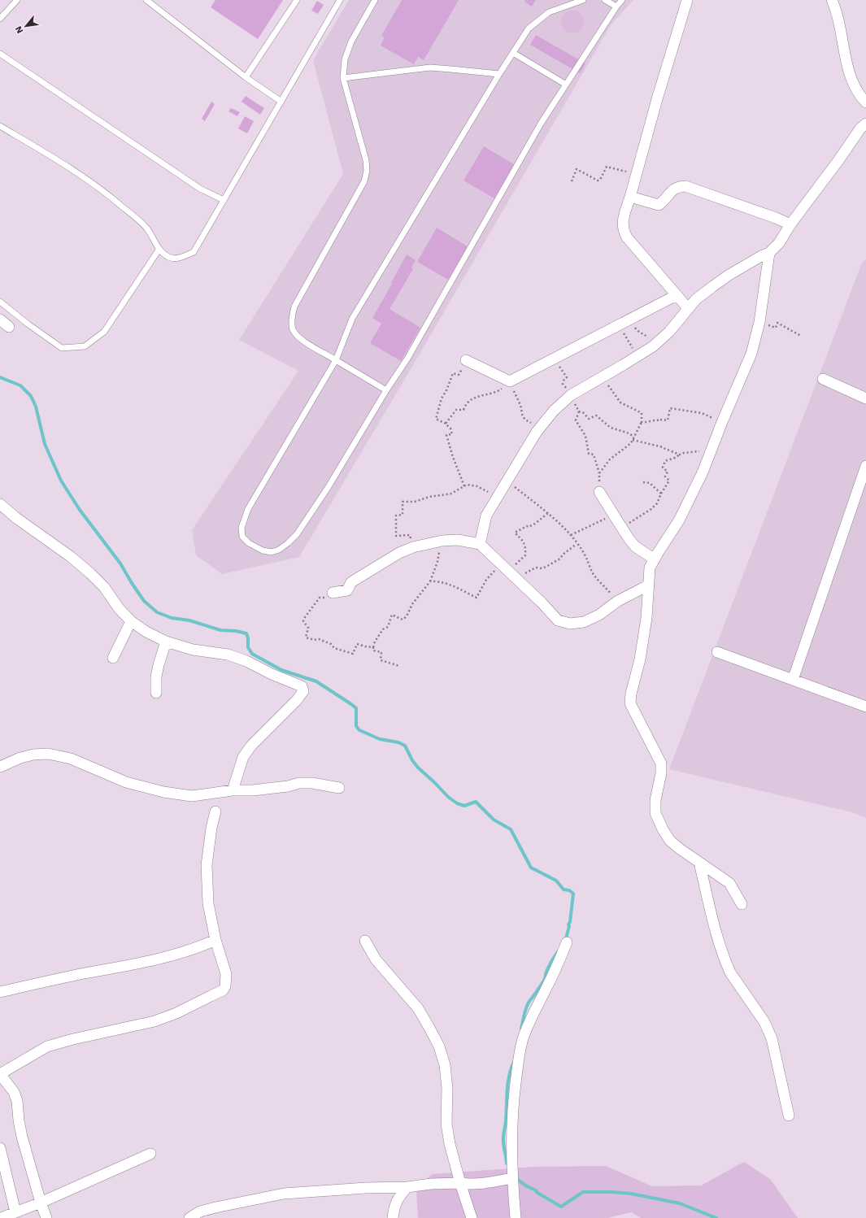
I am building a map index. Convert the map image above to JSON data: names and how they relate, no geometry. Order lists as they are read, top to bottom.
{
  "north": "bottom left"
}
